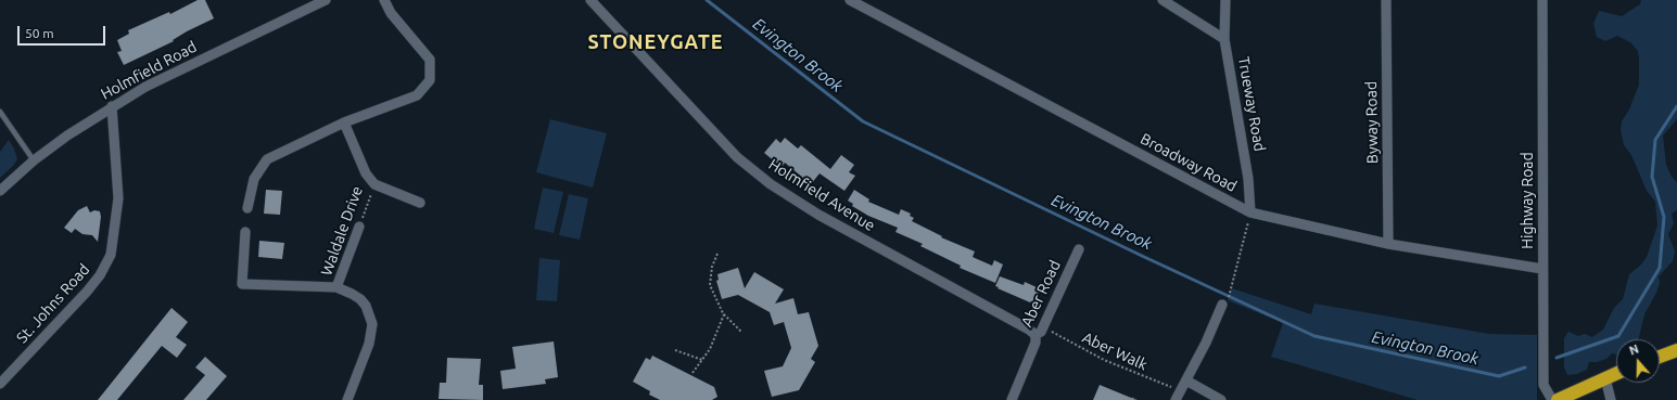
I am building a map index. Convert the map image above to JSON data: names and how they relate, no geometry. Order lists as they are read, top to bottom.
{
  "streets": {
    "street": [
      "Holmfield Road",
      "Trueway Road",
      "Byway Road",
      "Broadway Road",
      "Holmfield Avenue",
      "Highway Road",
      "Waldale Drive",
      "Aber Road",
      "St. Johns Road"
    ],
    "path": ["Aber Walk"]
  },
  "crossings": [
    ["Holmfield Road", "St. Johns Road"],
    ["Trueway Road", "Broadway Road"],
    ["Byway Road", "Broadway Road"],
    ["Broadway Road", "Highway Road"],
    ["Holmfield Avenue", "Aber Road"],
    ["Holmfield Avenue", "Aber Walk"],
    ["Aber Road", "Aber Walk"]
  ],
  "districts": ["STONEYGATE"],
  "water": ["Evington Brook"],
  "scale_bar": "50 m",
  "north": "top"
}
